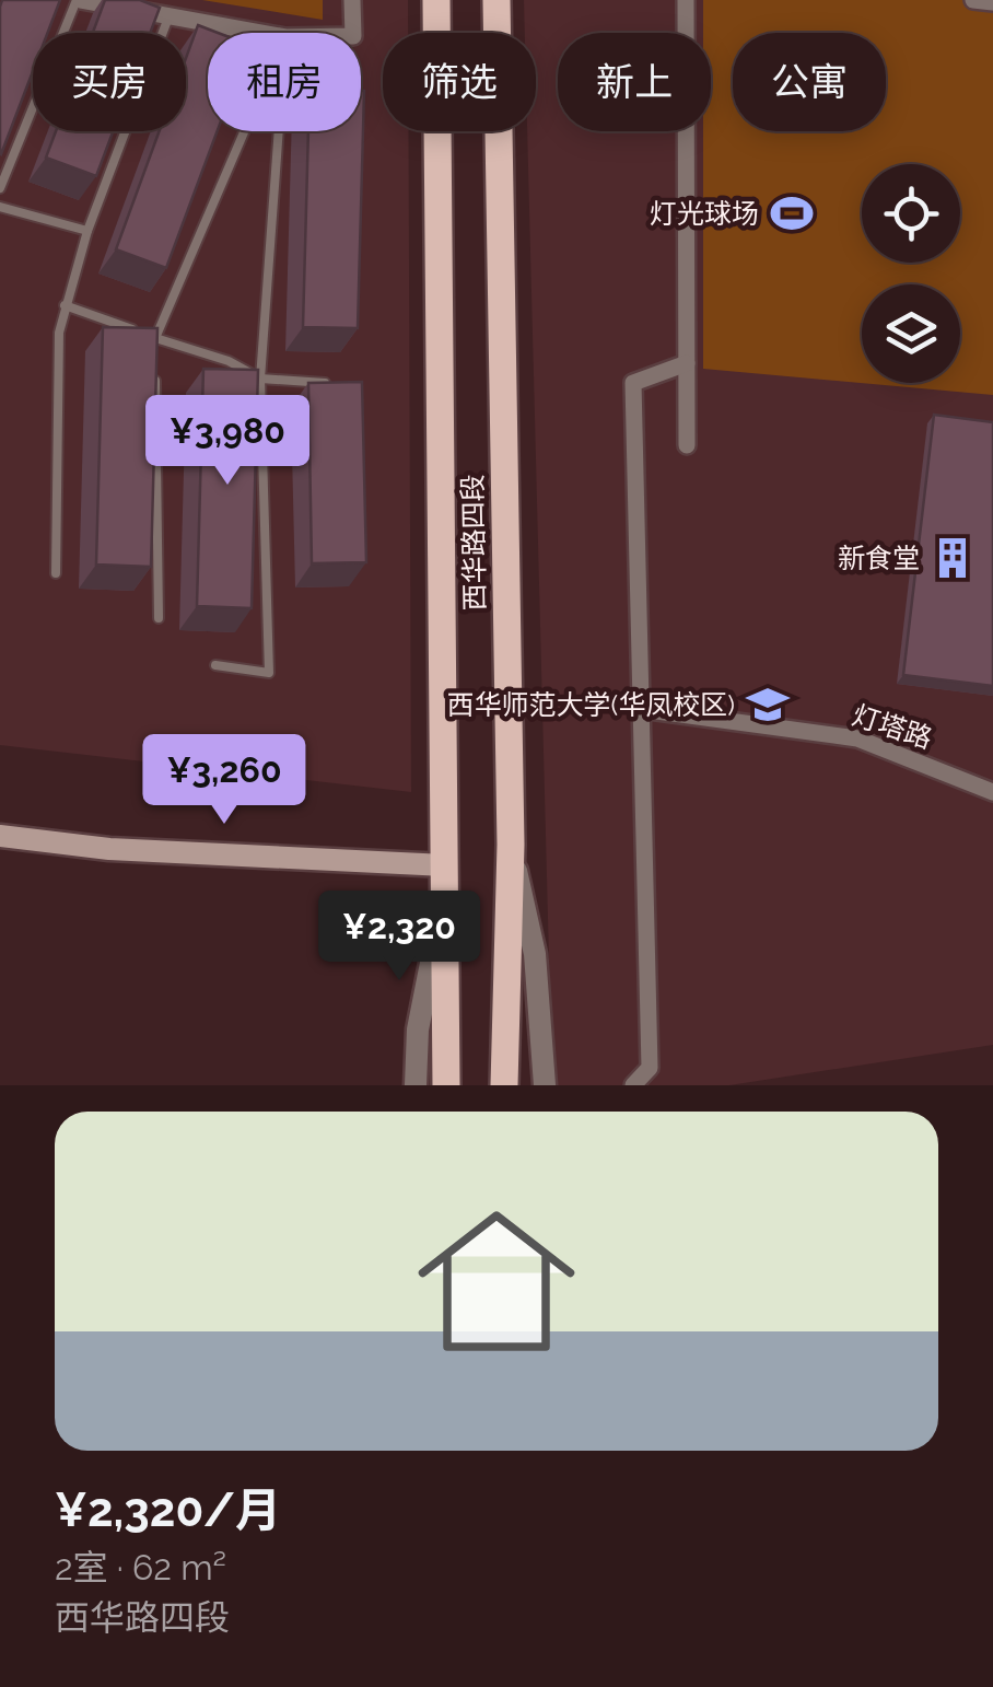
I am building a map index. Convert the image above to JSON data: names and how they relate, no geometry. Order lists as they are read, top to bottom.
{
  "streets": {
    "main road": ["西华路四段"],
    "street": ["灯塔路"]
  },
  "places": {
    "sports": ["灯光球场"],
    "building": ["新食堂"],
    "school or university": ["西华师范大学(华凤校区)"]
  },
  "page": {
    "chip": [
      "买房",
      "租房",
      "筛选",
      "新上",
      "公寓"
    ],
    "price": ["¥3,980", "¥3,260", "¥2,320"],
    "list": [
      {
        "name": "¥2,320/月",
        "note": "2室 · 62 m² · 西华路四段"
      }
    ]
  }
}
